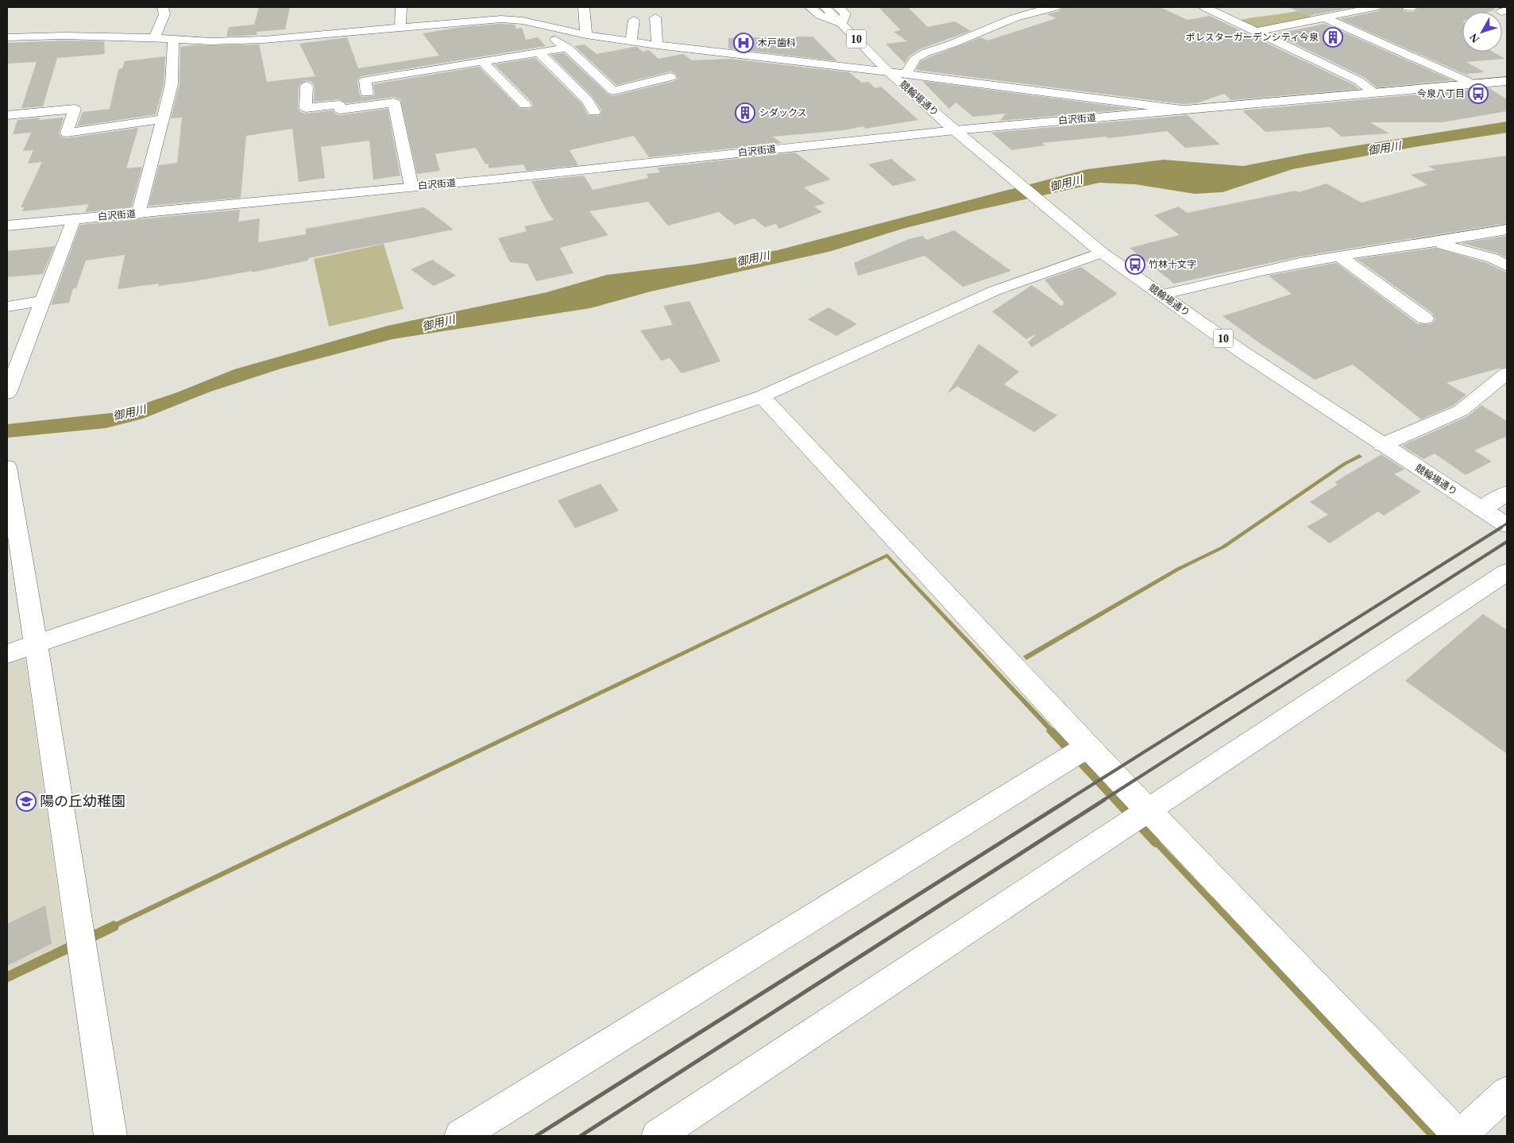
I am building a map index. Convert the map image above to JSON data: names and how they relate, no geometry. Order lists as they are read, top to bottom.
{
  "streets": {
    "street": ["10", "競輪場通り", "白沢街道"]
  },
  "crossings": [
    ["競輪場通り", "白沢街道"]
  ],
  "water": ["御用川"],
  "places": {
    "building": ["ポレスターガーデンシティ今泉", "シダックス"],
    "hospital": ["木戸歯科"],
    "bus stop": ["今泉八丁目", "竹林十文字"],
    "school or university": ["陽の丘幼稚園"]
  },
  "north": "bottom left"
}
